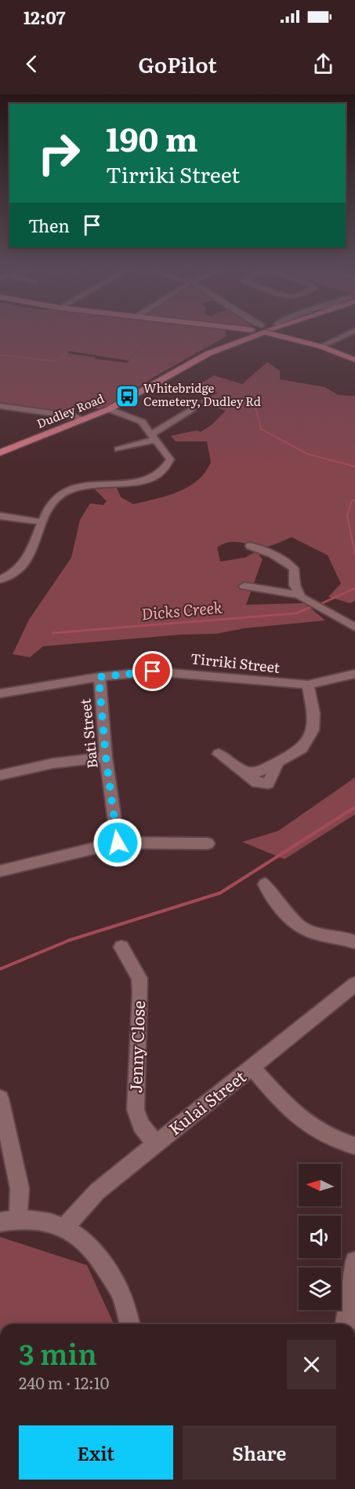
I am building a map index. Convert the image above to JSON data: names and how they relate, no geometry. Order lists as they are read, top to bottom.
{
  "streets": {
    "main road": ["Dudley Road"],
    "street": [
      "Tirriki Street",
      "Bati Street",
      "Jenny Close",
      "Kulai Street"
    ]
  },
  "crossings": [
    ["Tirriki Street", "Bati Street"],
    ["Jenny Close", "Kulai Street"]
  ],
  "water": ["Dicks Creek"],
  "places": {
    "bus stop": ["Whitebridge Cemetery, Dudley Rd"]
  },
  "north": "left",
  "page": {
    "status": "12:07",
    "header": "GoPilot",
    "turn": ["190 m", "Tirriki Street"],
    "then": "Then",
    "heading": ["3 min", "240 m · 12:10"],
    "buttons": ["Exit", "Share"]
  }
}
